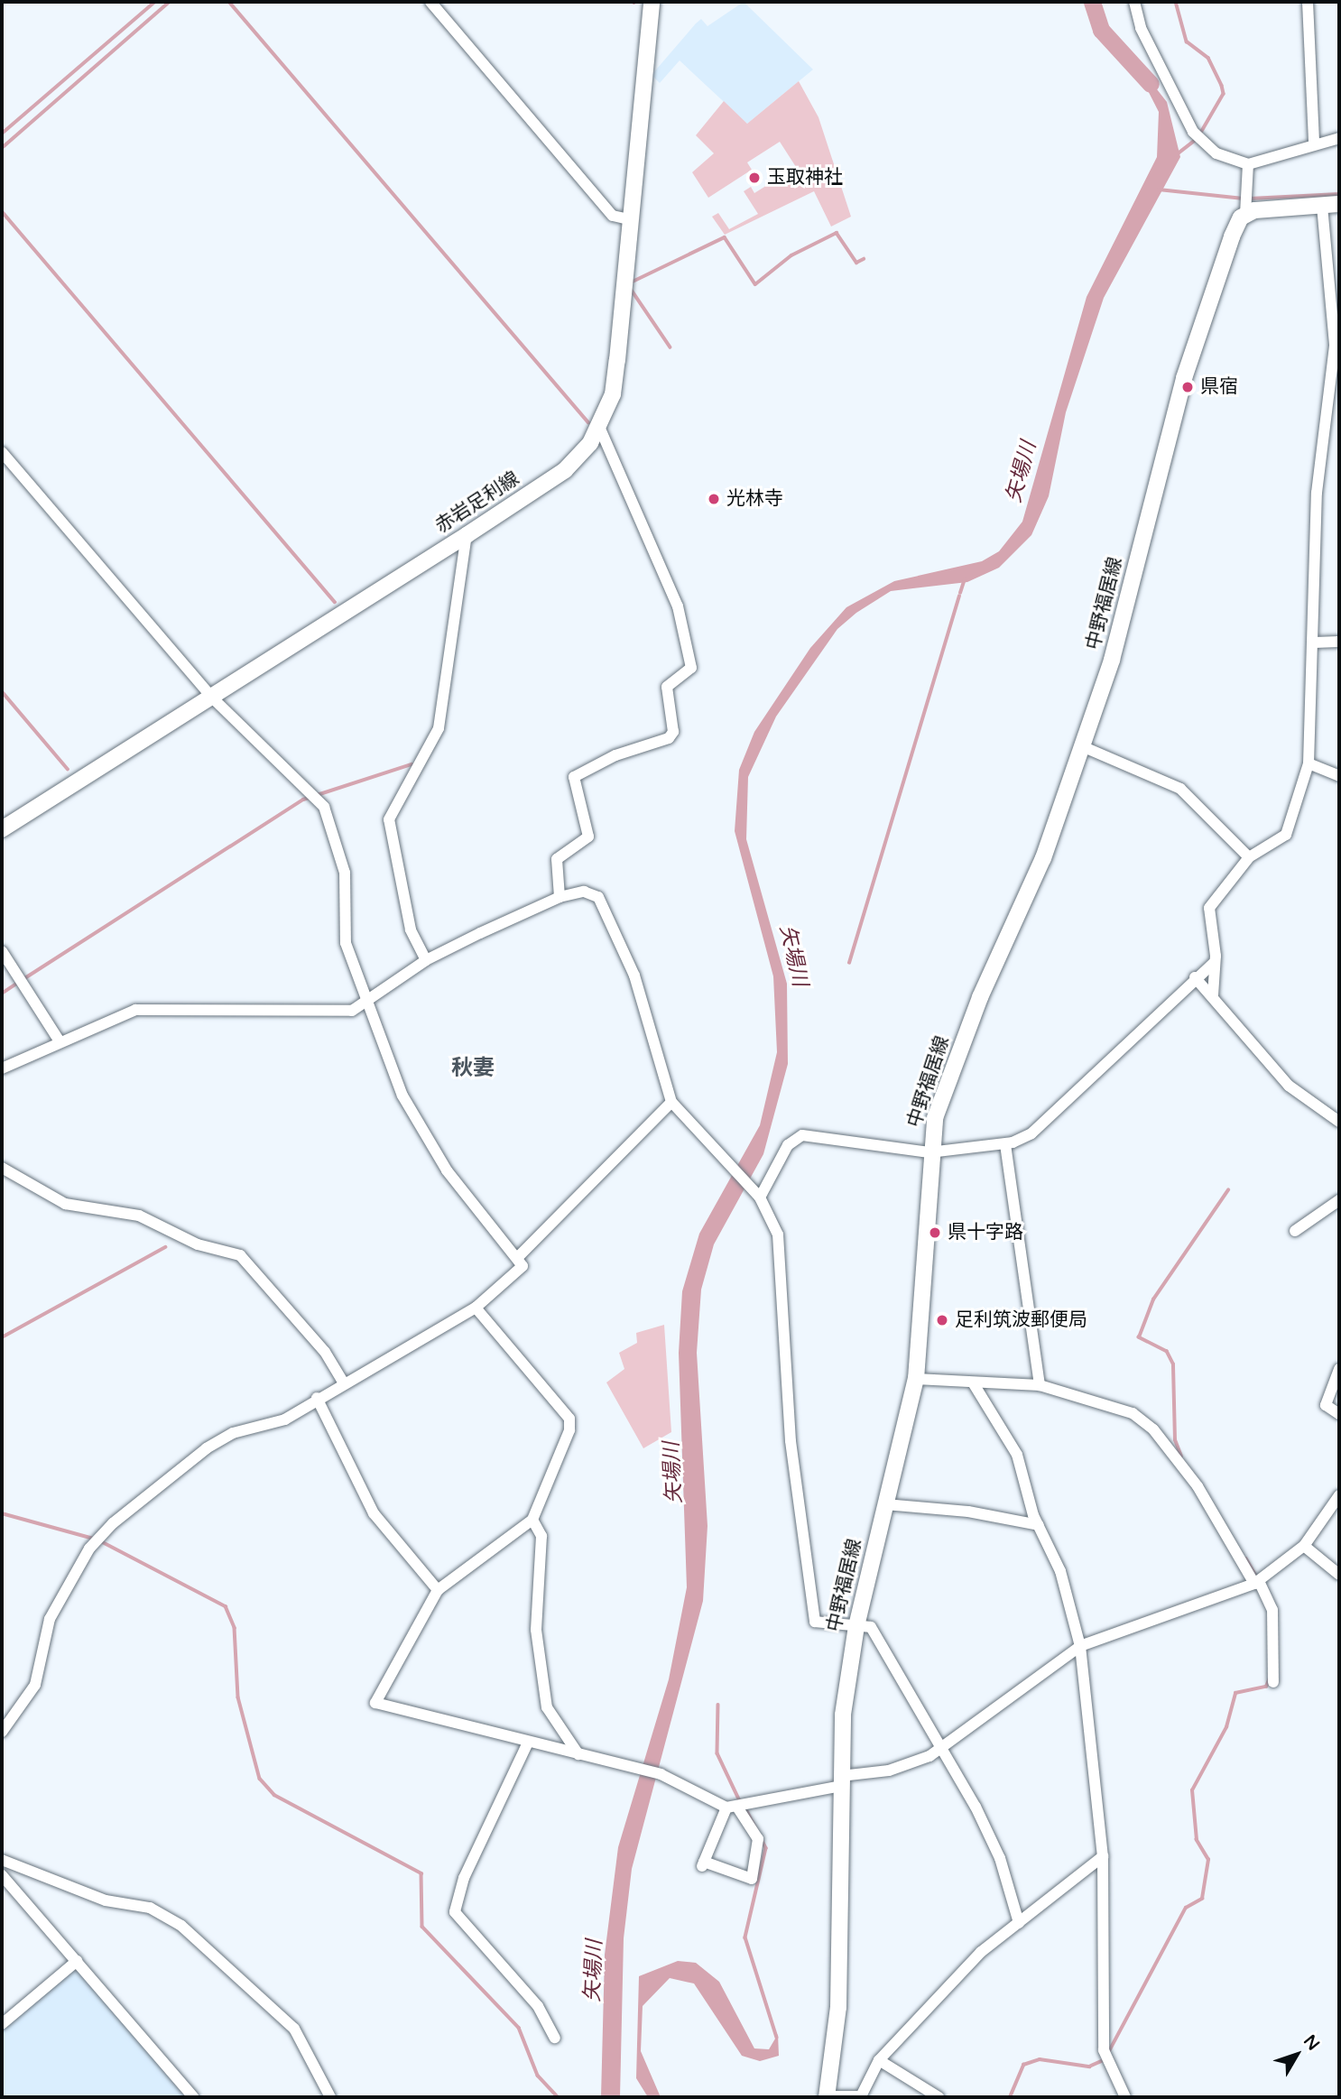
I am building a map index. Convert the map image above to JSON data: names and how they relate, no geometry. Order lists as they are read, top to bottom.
{
  "streets": {
    "main road": ["赤岩足利線", "中野福居線"]
  },
  "districts": ["秋妻"],
  "water": ["矢場川"],
  "places": [
    "玉取神社",
    "県宿",
    "光林寺",
    "県十字路",
    "足利筑波郵便局"
  ],
  "north": "top right"
}
